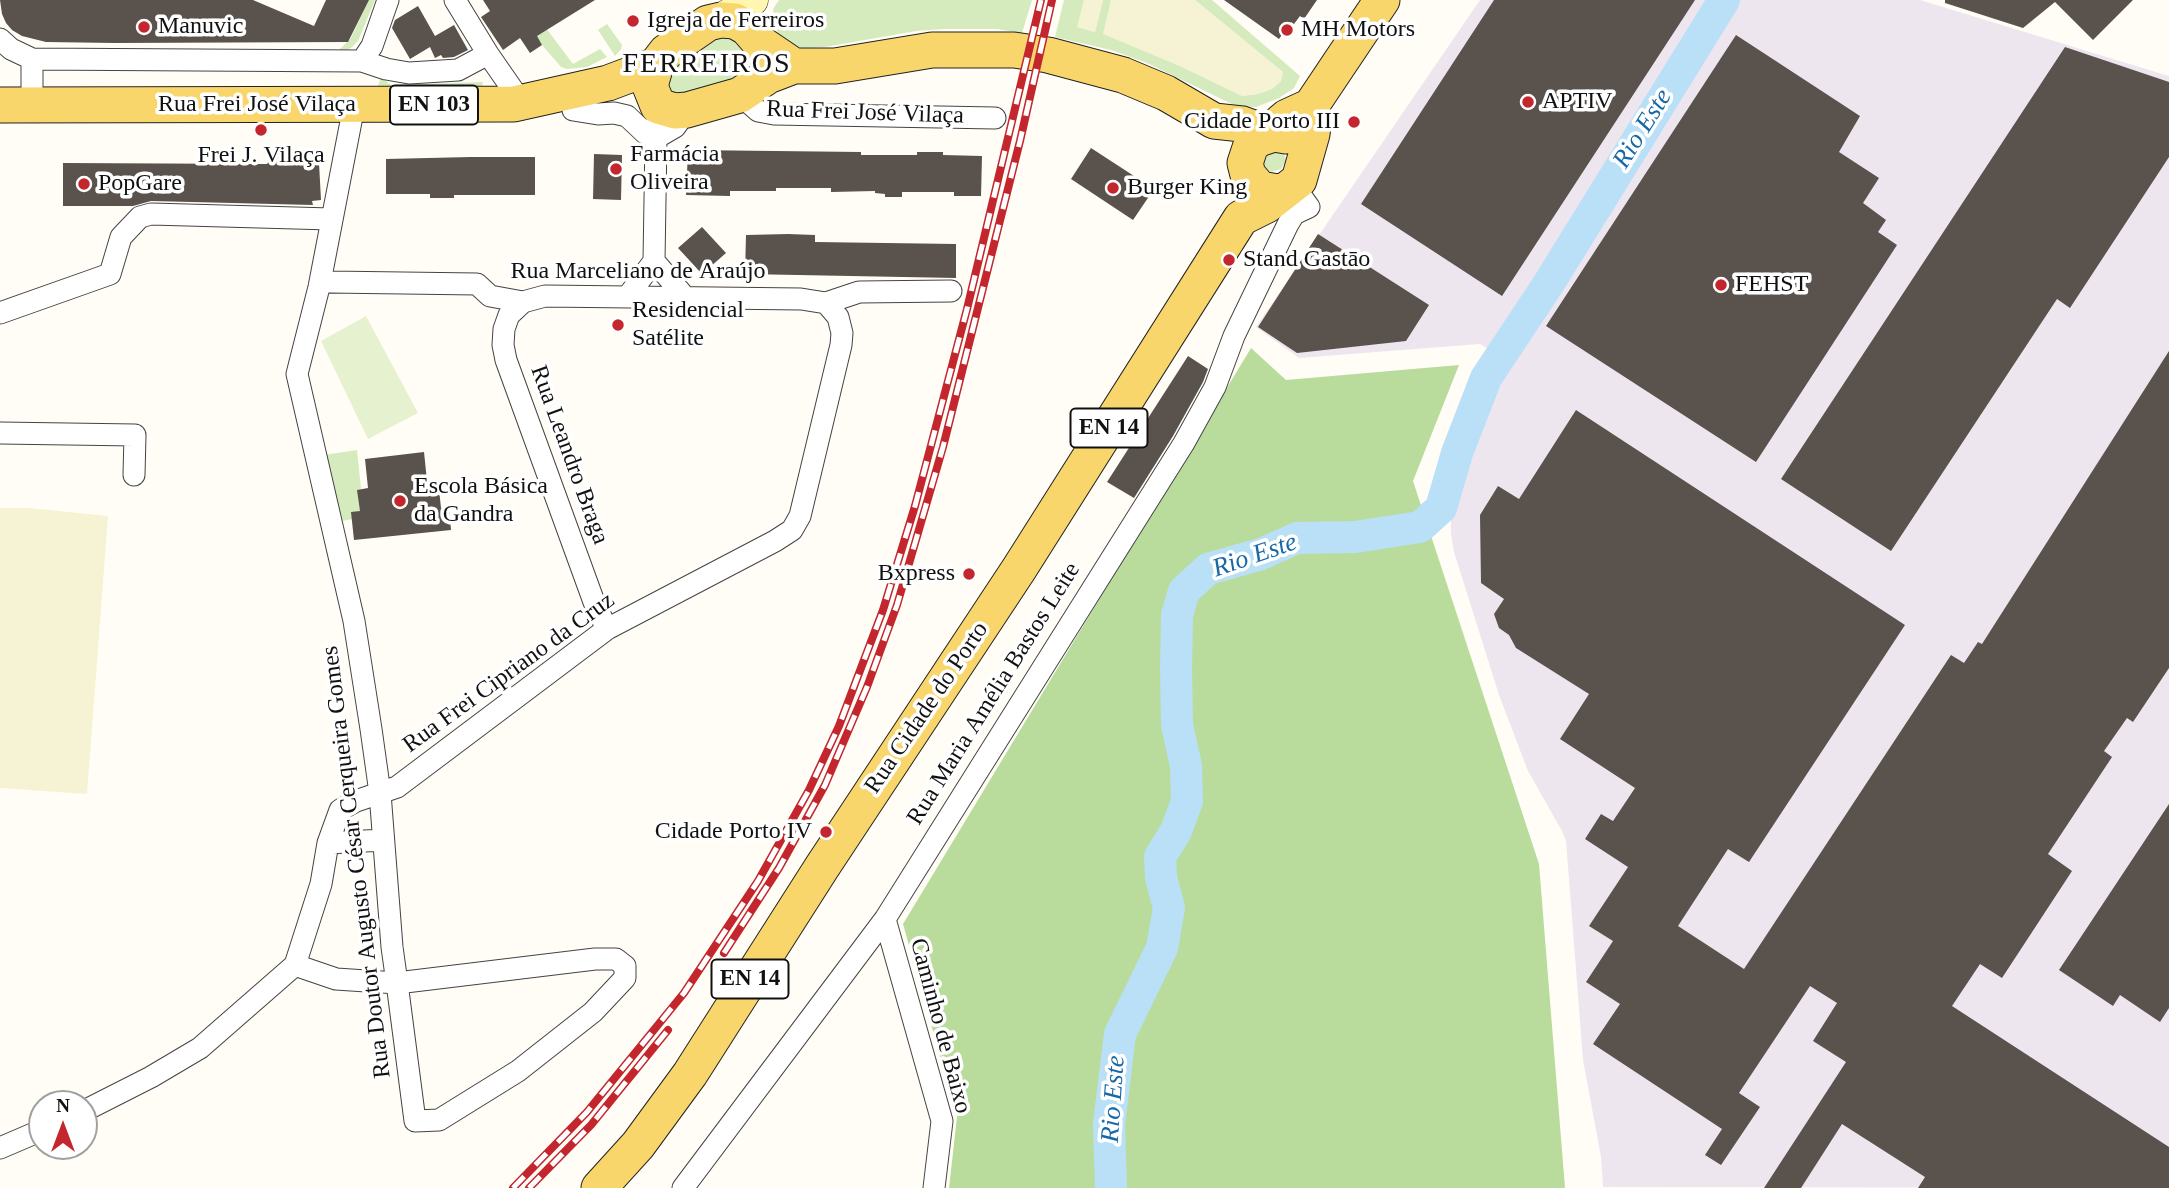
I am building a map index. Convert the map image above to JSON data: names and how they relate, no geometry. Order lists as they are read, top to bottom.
{
  "streets": {
    "main road": [
      "Rua Frei José Vilaça",
      "EN 103",
      "EN 14",
      "Rua Cidade do Porto"
    ],
    "street": [
      "Rua Marceliano de Araújo",
      "Rua Leandro Braga",
      "Rua Frei Cipriano da Cruz",
      "Rua Maria Amélia Bastos Leite",
      "Rua Doutor Augusto César Cerqueira Gomes",
      "Caminho de Baixo"
    ]
  },
  "crossings": [
    ["Rua Frei José Vilaça", "EN 103"],
    ["Rua Frei José Vilaça", "Rua Maria Amélia Bastos Leite"],
    ["Rua Frei José Vilaça", "Rua Cidade do Porto"],
    ["Rua Frei José Vilaça", "Rua Doutor Augusto César Cerqueira Gomes"],
    ["Rua Marceliano de Araújo", "Rua Leandro Braga"],
    ["Rua Marceliano de Araújo", "Rua Frei Cipriano da Cruz"],
    ["Rua Leandro Braga", "Rua Frei Cipriano da Cruz"],
    ["Rua Frei Cipriano da Cruz", "Rua Doutor Augusto César Cerqueira Gomes"],
    ["Rua Maria Amélia Bastos Leite", "Rua Cidade do Porto"],
    ["Rua Maria Amélia Bastos Leite", "Caminho de Baixo"]
  ],
  "districts": ["FERREIROS"],
  "water": ["Rio Este"],
  "places": [
    "Igreja de Ferreiros",
    "Manuvic",
    "MH Motors",
    "APTIV",
    "Cidade Porto III",
    "Frei J. Vilaça",
    "Farmácia Oliveira",
    "PopGare",
    "Burger King",
    "Stand Gastāo",
    "FEHST",
    "Residencial Satélite",
    "Escola Básica da Gandra",
    "Bxpress",
    "Cidade Porto IV"
  ],
  "north": "top"
}
